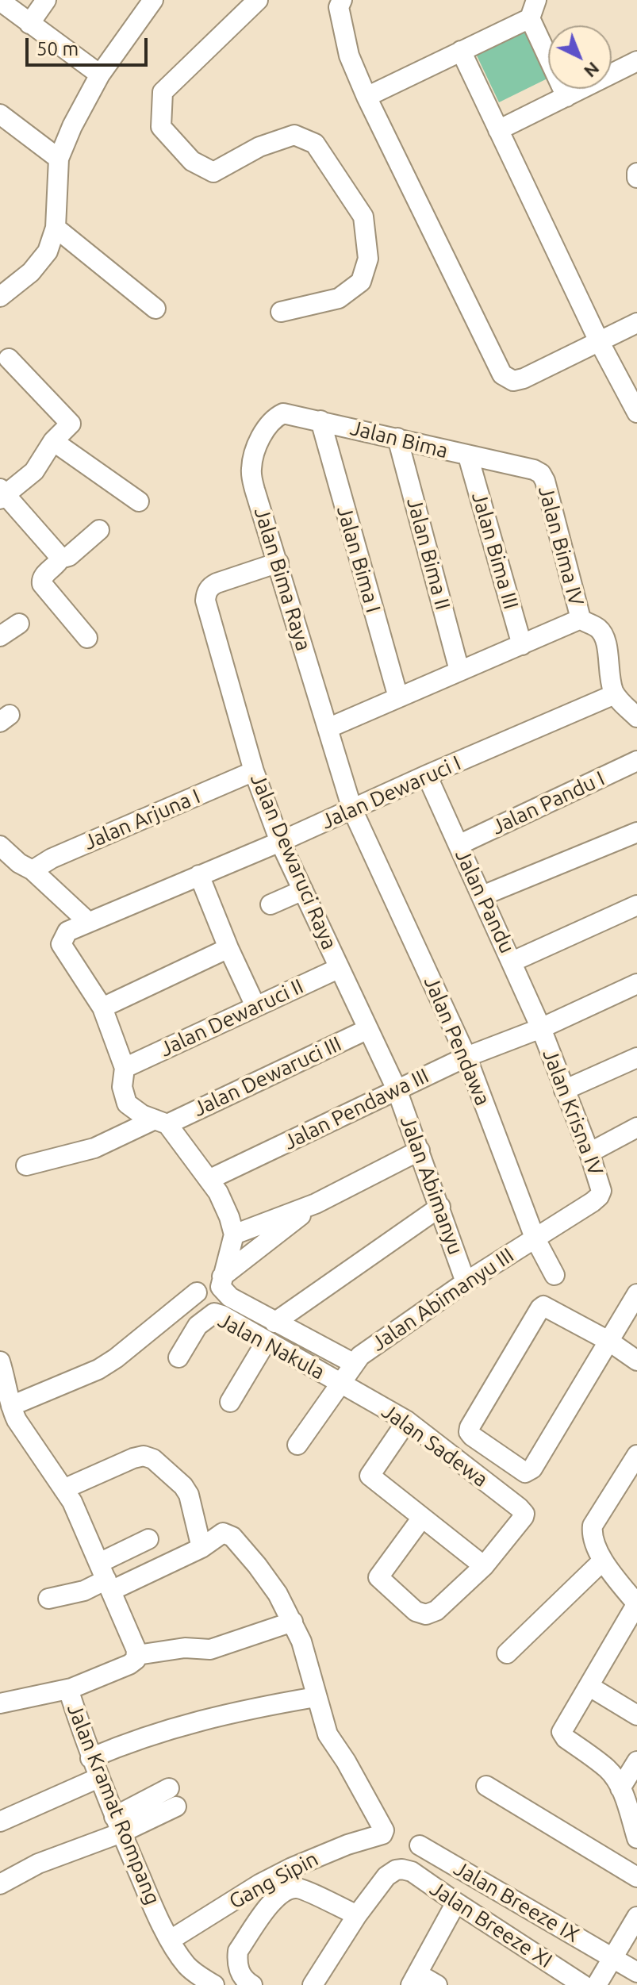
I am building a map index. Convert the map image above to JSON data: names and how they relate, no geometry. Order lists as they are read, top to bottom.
{
  "streets": {
    "street": [
      "Jalan Bima",
      "Jalan Bima IV",
      "Jalan Bima III",
      "Jalan Bima II",
      "Jalan Bima I",
      "Jalan Bima Raya",
      "Jalan Dewaruci I",
      "Jalan Pandu I",
      "Jalan Arjuna I",
      "Jalan Dewaruci Raya",
      "Jalan Pandu",
      "Jalan Dewaruci II",
      "Jalan Pendawa",
      "Jalan Dewaruci III",
      "Jalan Pendawa III",
      "Jalan Krisna IV",
      "Jalan Abimanyu",
      "Jalan Abimanyu III",
      "Jalan Nakula",
      "Jalan Sadewa",
      "Jalan Kramat Rompang",
      "Gang Sipin",
      "Jalan Breeze IX",
      "Jalan Breeze XI"
    ]
  },
  "crossings": [
    ["Jalan Bima", "Jalan Bima IV"],
    ["Jalan Bima", "Jalan Bima III"],
    ["Jalan Bima", "Jalan Bima II"],
    ["Jalan Bima", "Jalan Bima I"],
    ["Jalan Bima", "Jalan Bima Raya"],
    ["Jalan Bima Raya", "Jalan Dewaruci I"],
    ["Jalan Bima Raya", "Jalan Dewaruci Raya"],
    ["Jalan Bima Raya", "Jalan Pendawa"],
    ["Jalan Dewaruci I", "Jalan Dewaruci Raya"],
    ["Jalan Dewaruci I", "Jalan Pandu"],
    ["Jalan Dewaruci I", "Jalan Pendawa"],
    ["Jalan Pandu I", "Jalan Pandu"],
    ["Jalan Arjuna I", "Jalan Dewaruci Raya"],
    ["Jalan Dewaruci Raya", "Jalan Dewaruci II"],
    ["Jalan Dewaruci Raya", "Jalan Dewaruci III"],
    ["Jalan Dewaruci Raya", "Jalan Pendawa III"],
    ["Jalan Dewaruci Raya", "Jalan Abimanyu"],
    ["Jalan Pandu", "Jalan Pendawa III"],
    ["Jalan Pandu", "Jalan Krisna IV"],
    ["Jalan Pendawa", "Jalan Pendawa III"],
    ["Jalan Pendawa", "Jalan Krisna IV"],
    ["Jalan Pendawa", "Jalan Abimanyu III"],
    ["Jalan Pendawa III", "Jalan Krisna IV"],
    ["Jalan Pendawa III", "Jalan Abimanyu"],
    ["Jalan Krisna IV", "Jalan Abimanyu III"],
    ["Jalan Abimanyu", "Jalan Abimanyu III"],
    ["Jalan Abimanyu III", "Jalan Nakula"],
    ["Jalan Abimanyu III", "Jalan Sadewa"],
    ["Jalan Nakula", "Jalan Sadewa"],
    ["Jalan Kramat Rompang", "Gang Sipin"],
    ["Jalan Breeze IX", "Jalan Breeze XI"]
  ],
  "scale_bar": "50 m",
  "north": "bottom right"
}
